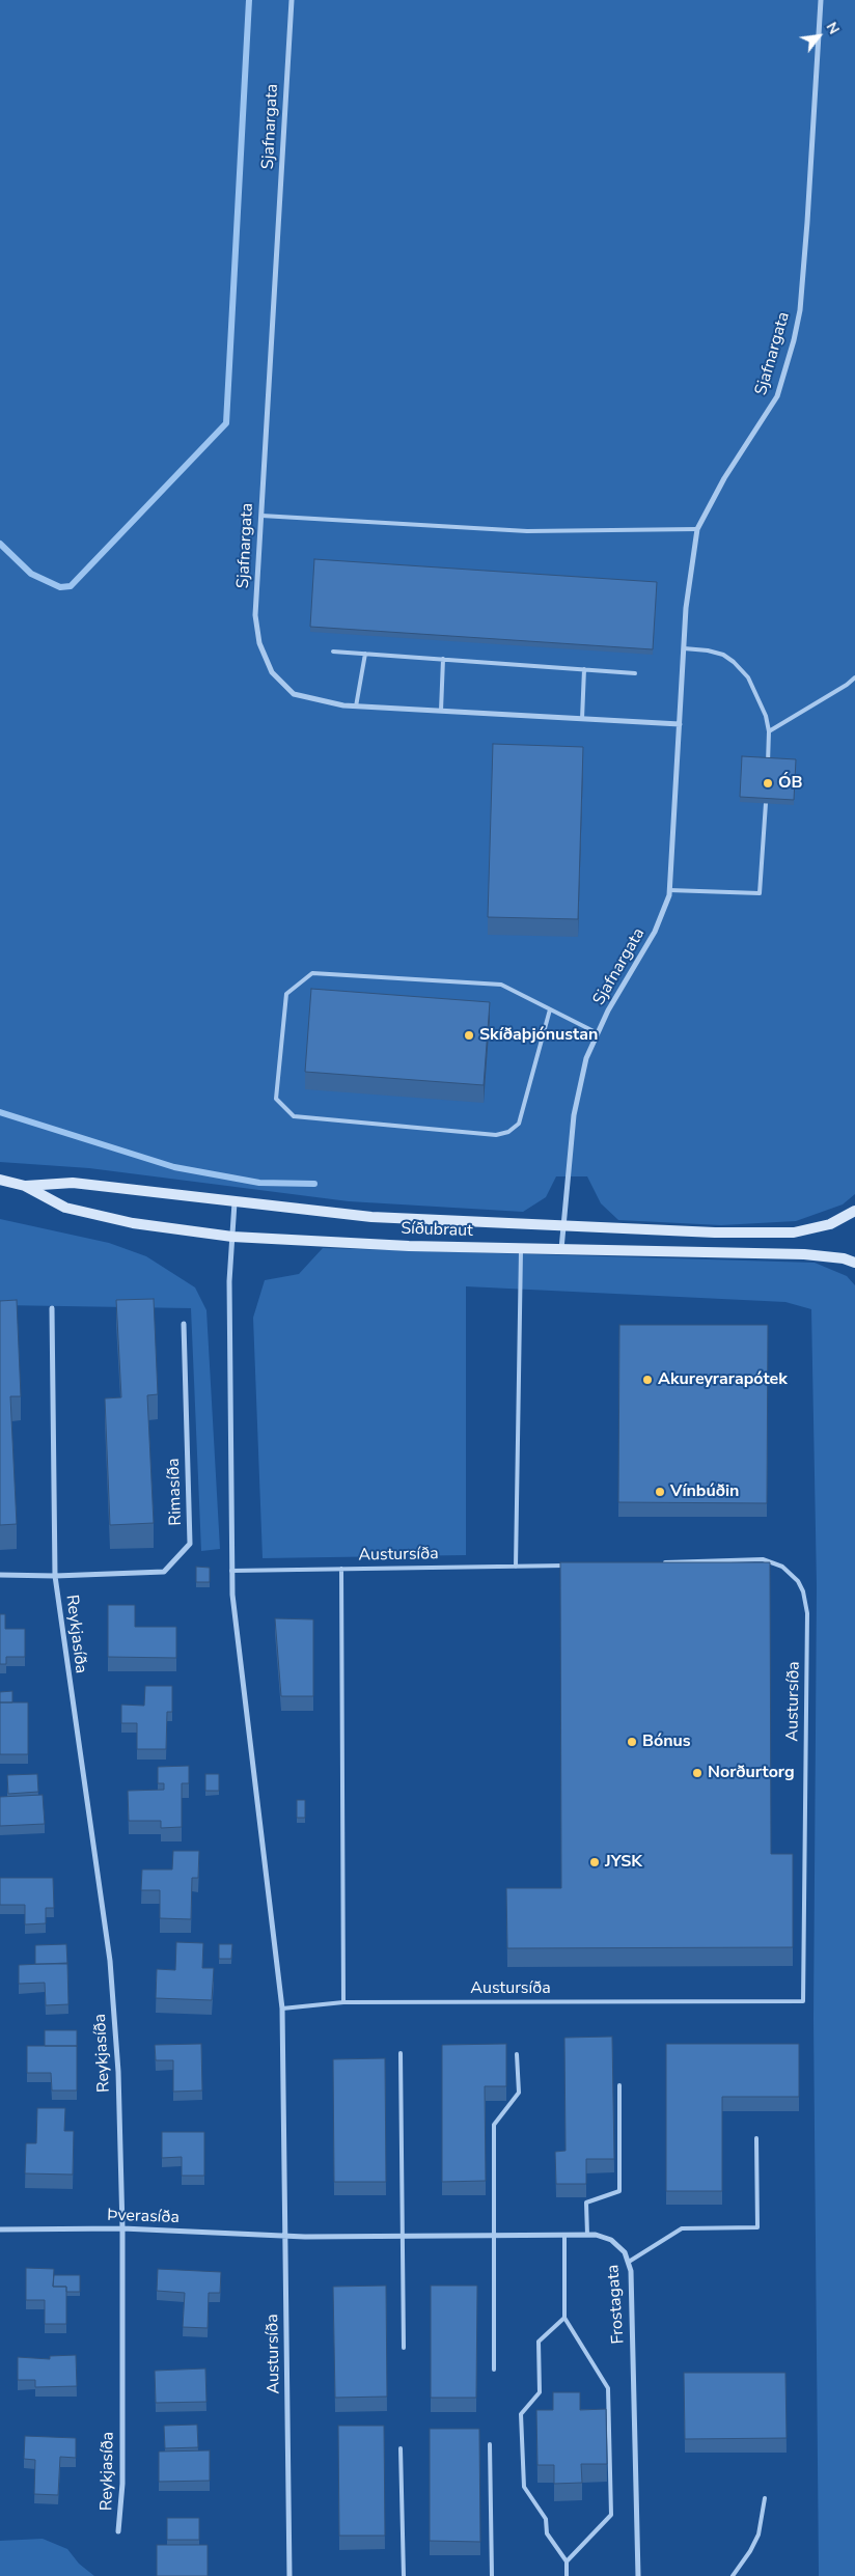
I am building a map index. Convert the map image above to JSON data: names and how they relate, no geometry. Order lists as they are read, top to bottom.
{
  "streets": {
    "street": [
      "Sjafnargata",
      "Síðubraut",
      "Rimasíða",
      "Austursíða",
      "Reykjasíða",
      "Þverasíða",
      "Frostagata"
    ]
  },
  "crossings": [
    ["Sjafnargata", "Síðubraut"],
    ["Síðubraut", "Austursíða"],
    ["Rimasíða", "Reykjasíða"],
    ["Austursíða", "Þverasíða"],
    ["Austursíða", "Frostagata"],
    ["Reykjasíða", "Þverasíða"],
    ["Þverasíða", "Frostagata"]
  ],
  "places": [
    "ÓB",
    "Skíðaþjónustan",
    "Akureyrarapótek",
    "Vínbúðin",
    "Bónus",
    "Norðurtorg",
    "JYSK"
  ],
  "north": "top right"
}
